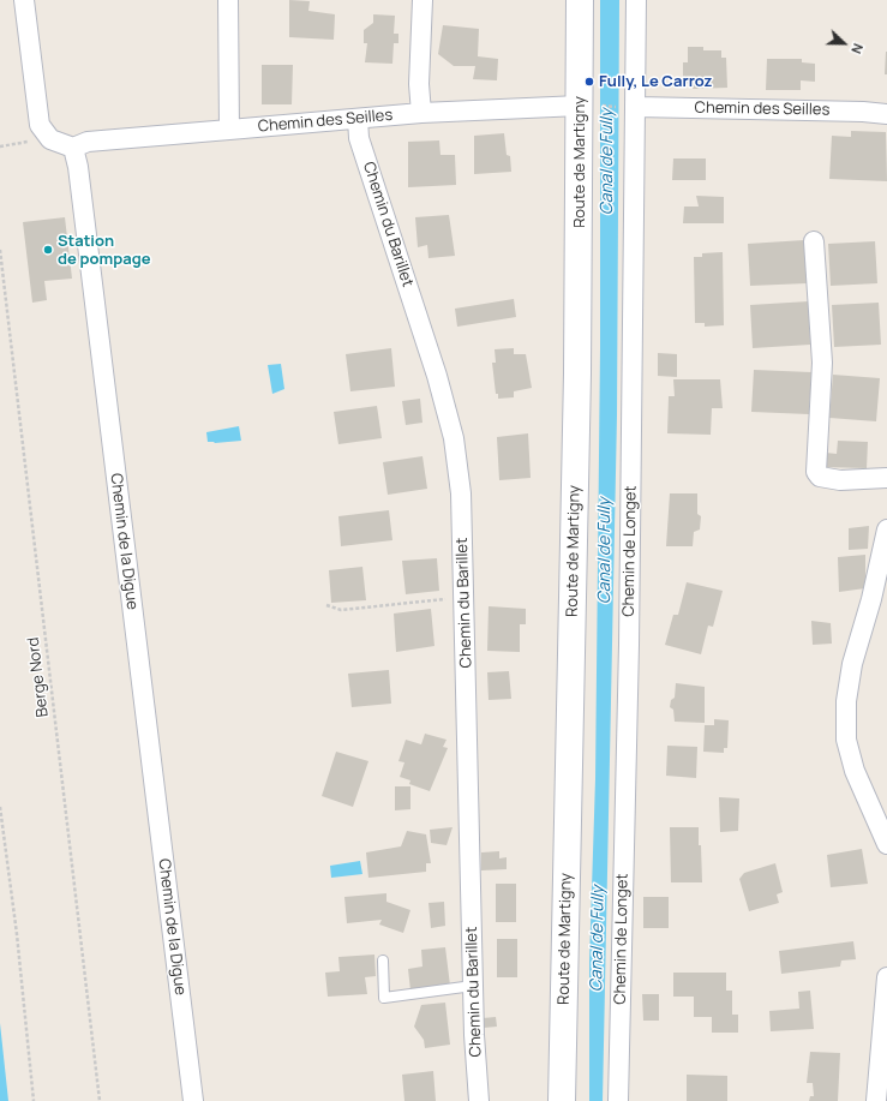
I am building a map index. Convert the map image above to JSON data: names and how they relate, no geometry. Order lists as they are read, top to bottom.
{
  "streets": {
    "main road": ["Route de Martigny"],
    "street": [
      "Chemin des Seilles",
      "Chemin du Barillet",
      "Chemin de la Digue",
      "Chemin de Longet"
    ],
    "path": ["Berge Nord"]
  },
  "crossings": [
    ["Chemin des Seilles", "Route de Martigny"],
    ["Chemin des Seilles", "Chemin du Barillet"],
    ["Chemin des Seilles", "Chemin de la Digue"],
    ["Chemin des Seilles", "Chemin de Longet"]
  ],
  "water": ["Canal de Fully"],
  "places": ["Fully, Le Carroz", "Station de pompage"],
  "north": "right"
}
